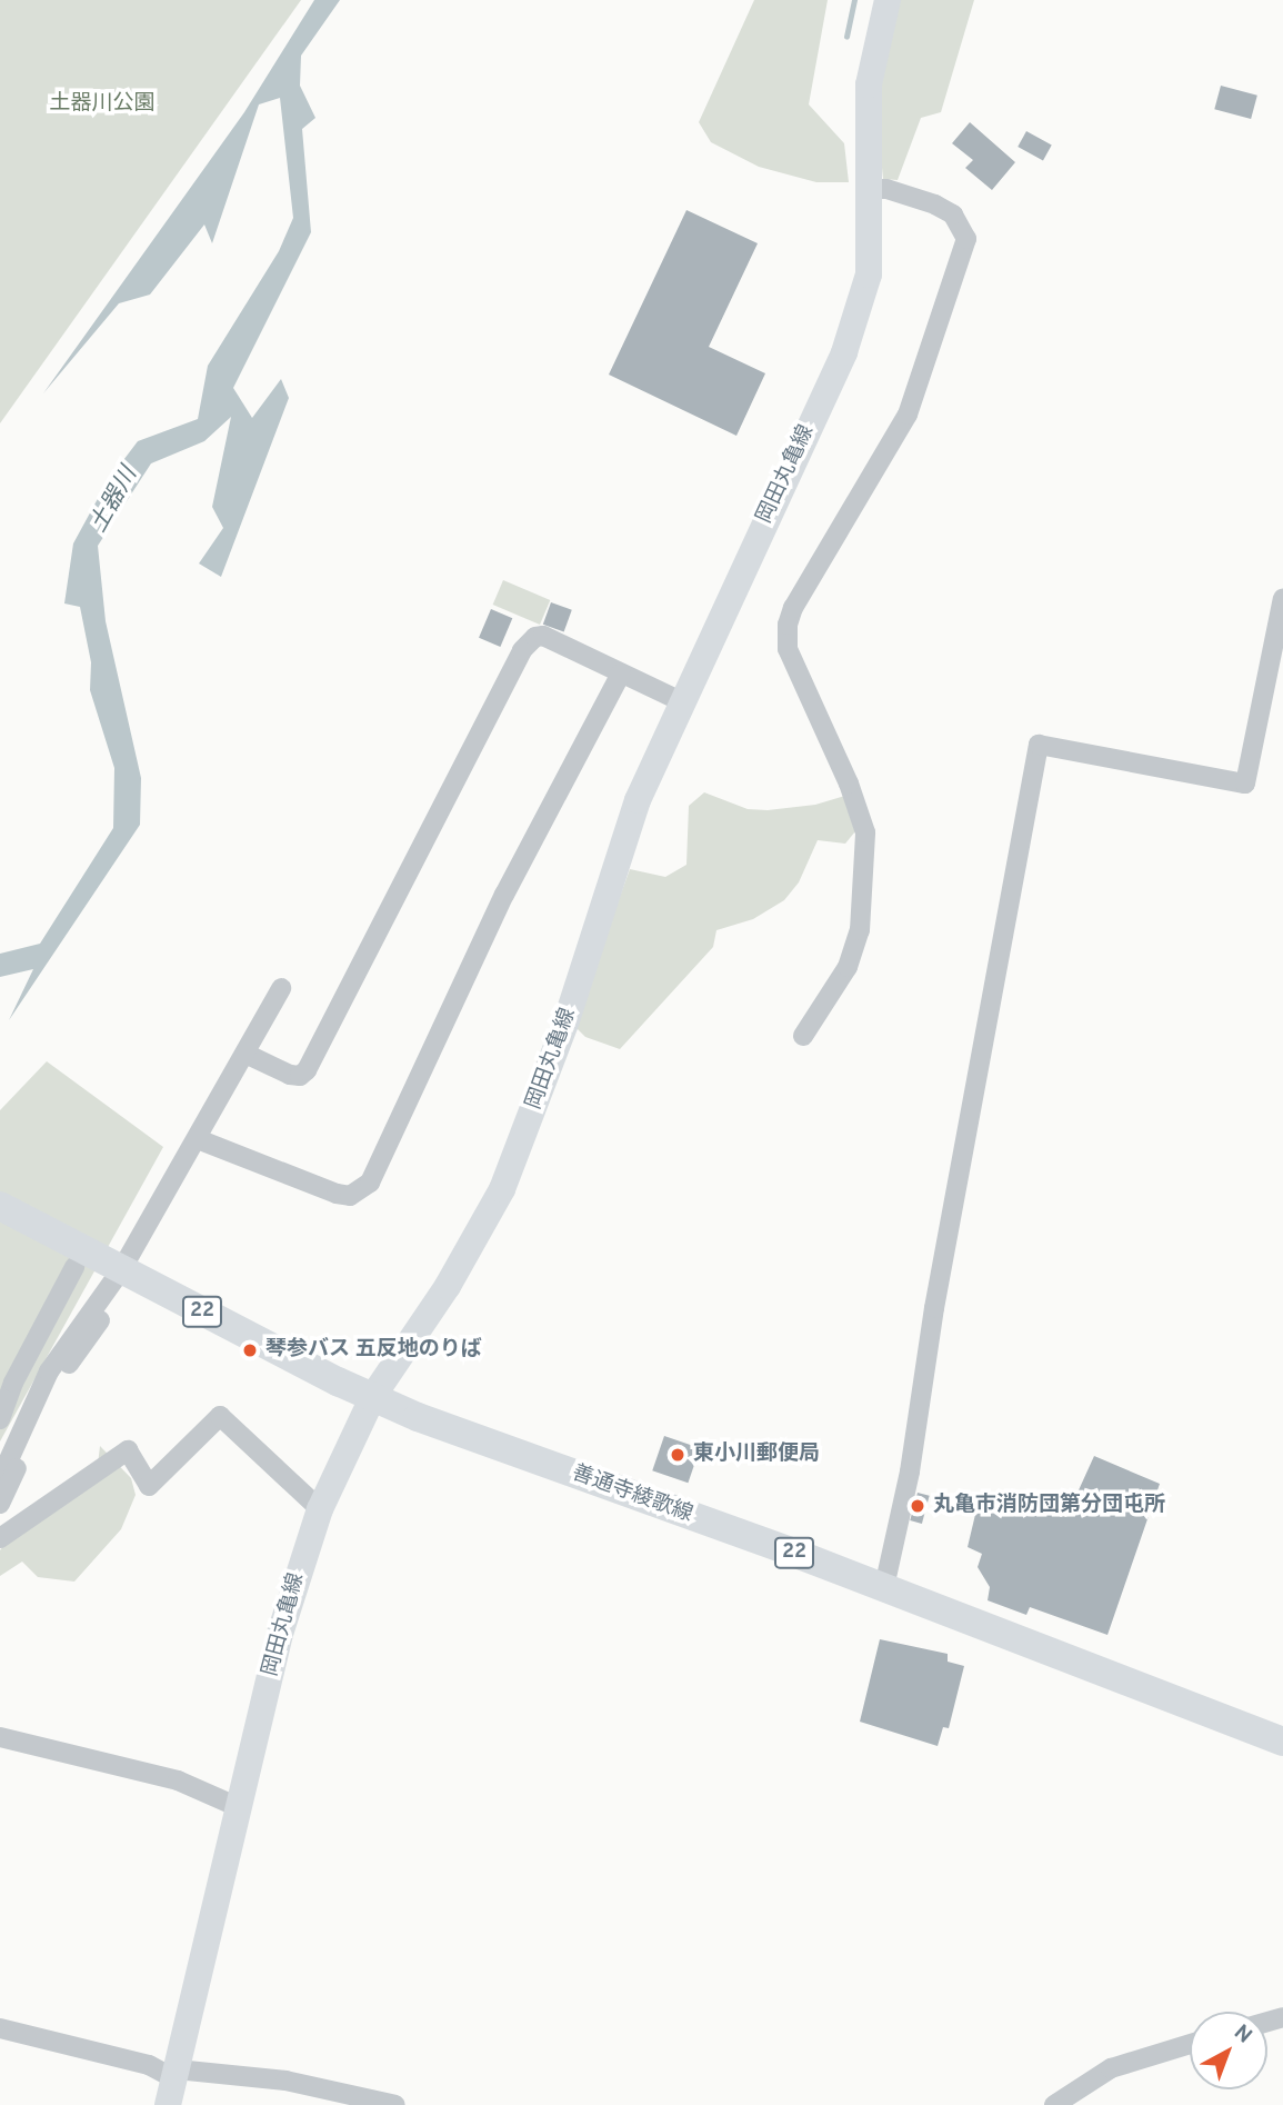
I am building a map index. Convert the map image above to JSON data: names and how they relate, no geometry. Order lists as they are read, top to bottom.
{
  "streets": {
    "main road": ["岡田丸亀線", "22", "善通寺綾歌線"]
  },
  "crossings": [
    ["岡田丸亀線", "善通寺綾歌線"]
  ],
  "water": ["土器川"],
  "parks": ["土器川公園"],
  "places": ["琴参バス 五反地のりば", "東小川郵便局", "丸亀市消防団第分団屯所"],
  "north": "top right"
}
